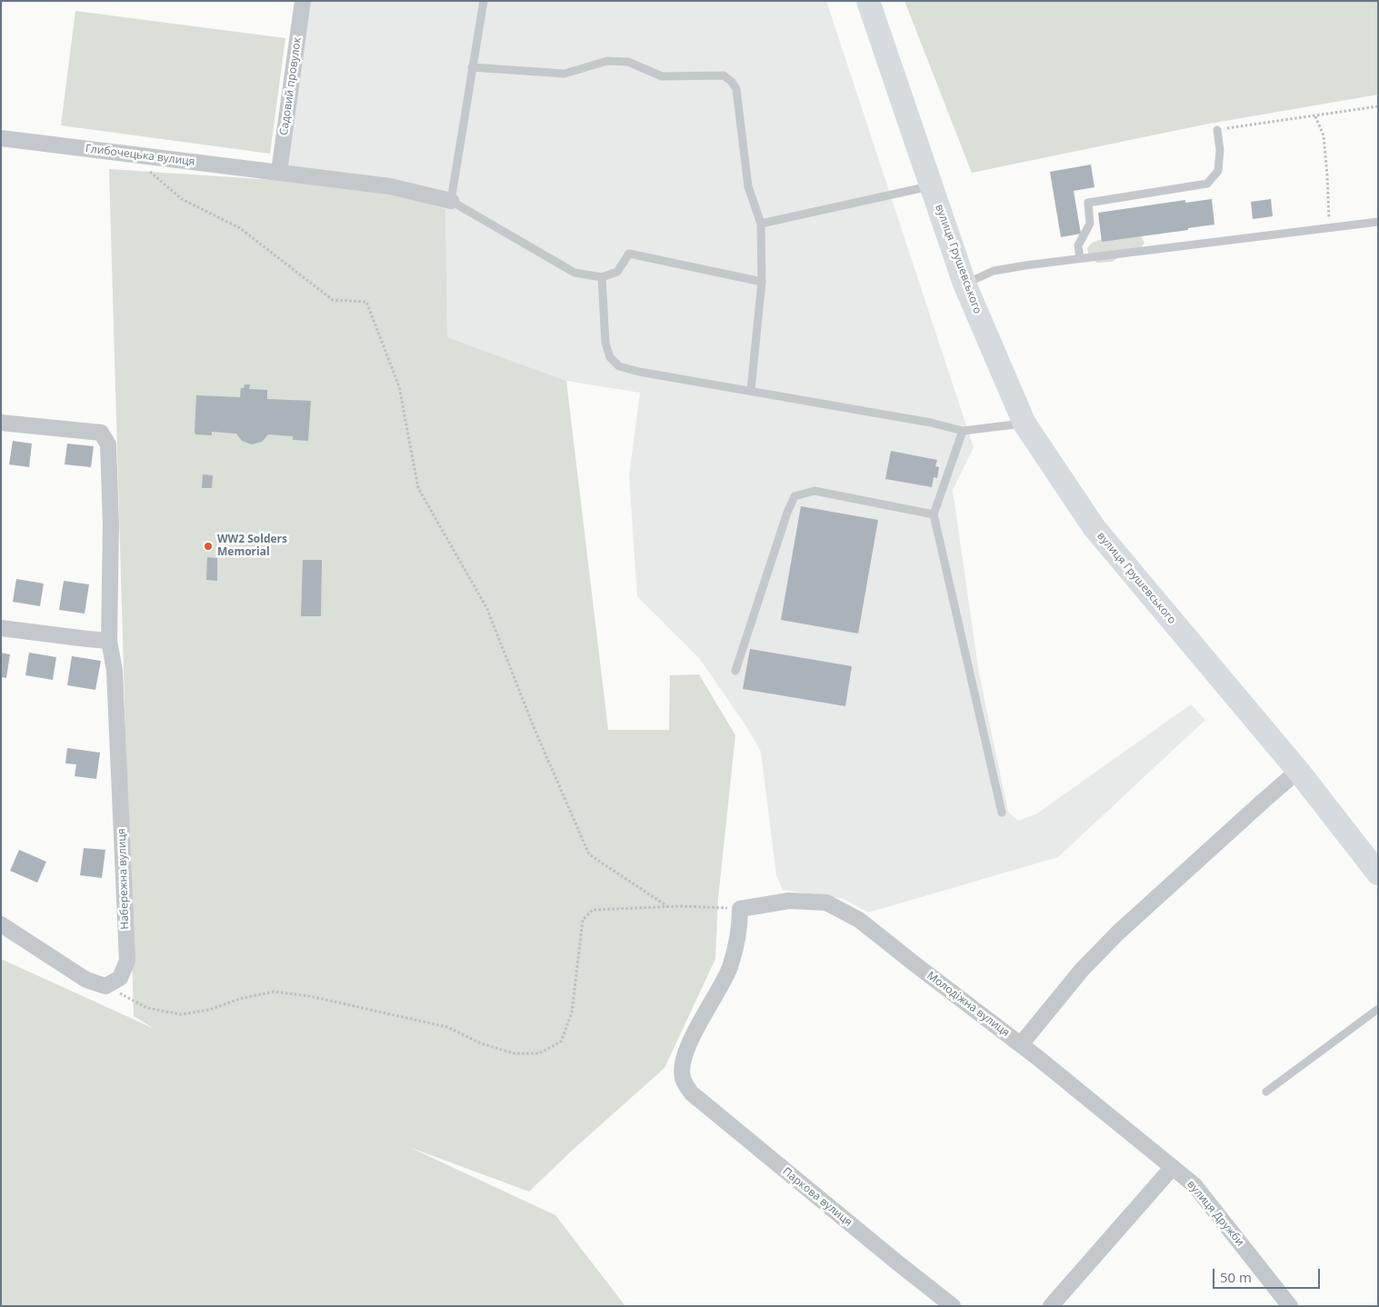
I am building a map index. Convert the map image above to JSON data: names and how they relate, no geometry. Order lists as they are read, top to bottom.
{
  "streets": {
    "main road": ["вулиця Грушевського"],
    "street": [
      "Садовий провулок",
      "Глибочецька вулиця",
      "Набережна вулиця",
      "Молодіжна вулиця",
      "Паркова вулиця",
      "вулиця Дружби"
    ]
  },
  "crossings": [
    ["Садовий провулок", "Глибочецька вулиця"],
    ["Молодіжна вулиця", "Паркова вулиця"],
    ["Молодіжна вулиця", "вулиця Дружби"]
  ],
  "places": ["WW2 Solders Memorial"],
  "scale_bar": "50 m"
}
